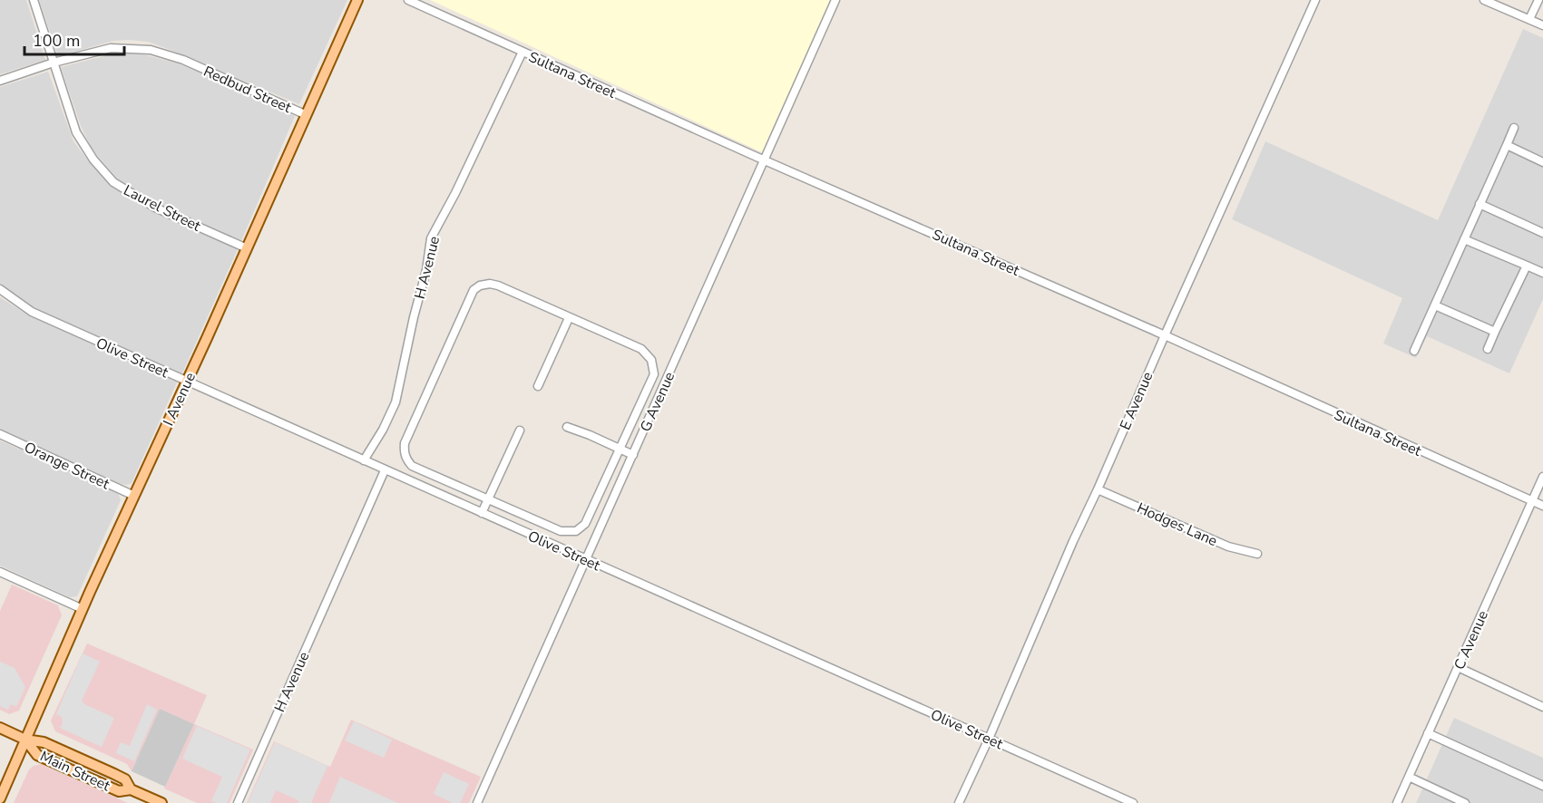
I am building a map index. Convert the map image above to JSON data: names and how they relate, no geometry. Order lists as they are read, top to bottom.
{
  "streets": {
    "main road": ["I Avenue", "Main Street"],
    "street": [
      "Sultana Street",
      "Redbud Street",
      "Laurel Street",
      "H Avenue",
      "Olive Street",
      "E Avenue",
      "G Avenue",
      "Orange Street",
      "Hodges Lane",
      "C Avenue"
    ]
  },
  "crossings": [
    ["Sultana Street", "H Avenue"],
    ["Sultana Street", "E Avenue"],
    ["Sultana Street", "G Avenue"],
    ["Sultana Street", "C Avenue"],
    ["Redbud Street", "Laurel Street"],
    ["Redbud Street", "I Avenue"],
    ["Laurel Street", "I Avenue"],
    ["H Avenue", "Olive Street"],
    ["Olive Street", "I Avenue"],
    ["Olive Street", "E Avenue"],
    ["Olive Street", "G Avenue"],
    ["I Avenue", "Orange Street"],
    ["I Avenue", "Main Street"],
    ["E Avenue", "Hodges Lane"]
  ],
  "scale_bar": "100 m"
}
